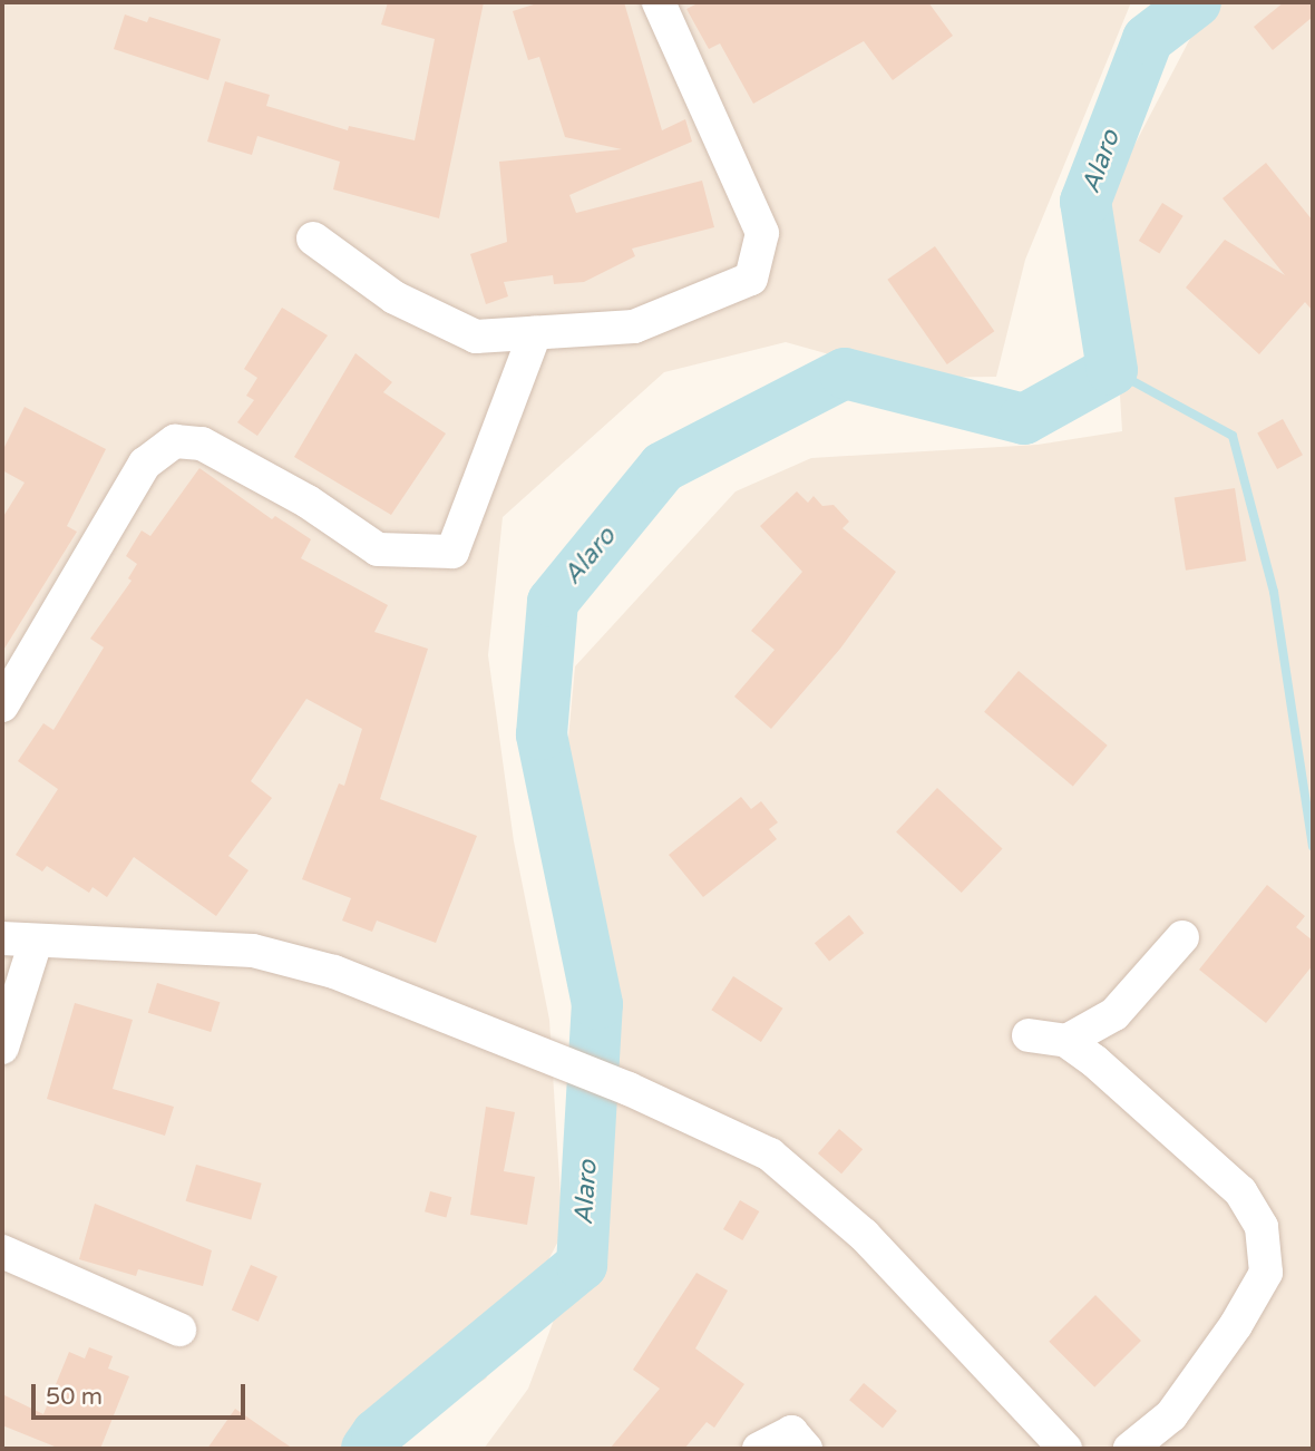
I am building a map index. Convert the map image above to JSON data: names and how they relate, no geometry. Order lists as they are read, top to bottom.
{
  "water": ["Alaro"],
  "scale_bar": "50 m"
}
